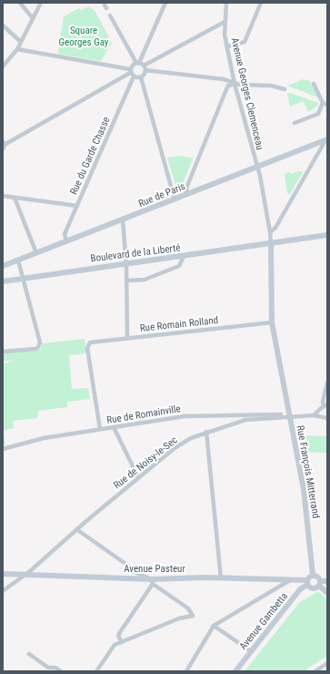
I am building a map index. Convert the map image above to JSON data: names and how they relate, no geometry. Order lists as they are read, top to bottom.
{
  "streets": {
    "main road": [
      "Rue de Paris",
      "Boulevard de la Liberté",
      "Rue François Mitterrand",
      "Avenue Pasteur",
      "Avenue Gambetta"
    ],
    "street": [
      "Avenue Georges Clemenceau",
      "Rue du Garde Chasse",
      "Rue Romain Rolland",
      "Rue de Romainville",
      "Rue de Noisy-le-Sec"
    ]
  },
  "crossings": [
    ["Avenue Georges Clemenceau", "Rue de Paris"],
    ["Avenue Georges Clemenceau", "Boulevard de la Liberté"],
    ["Avenue Georges Clemenceau", "Rue François Mitterrand"],
    ["Rue du Garde Chasse", "Rue de Paris"],
    ["Boulevard de la Liberté", "Rue François Mitterrand"],
    ["Rue Romain Rolland", "Rue de Romainville"],
    ["Rue Romain Rolland", "Rue François Mitterrand"],
    ["Rue de Romainville", "Rue de Noisy-le-Sec"],
    ["Rue de Romainville", "Rue François Mitterrand"],
    ["Rue de Noisy-le-Sec", "Rue François Mitterrand"],
    ["Rue de Noisy-le-Sec", "Avenue Pasteur"],
    ["Rue François Mitterrand", "Avenue Pasteur"],
    ["Rue François Mitterrand", "Avenue Gambetta"],
    ["Avenue Pasteur", "Avenue Gambetta"]
  ],
  "parks": ["Square Georges Gay"]
}
